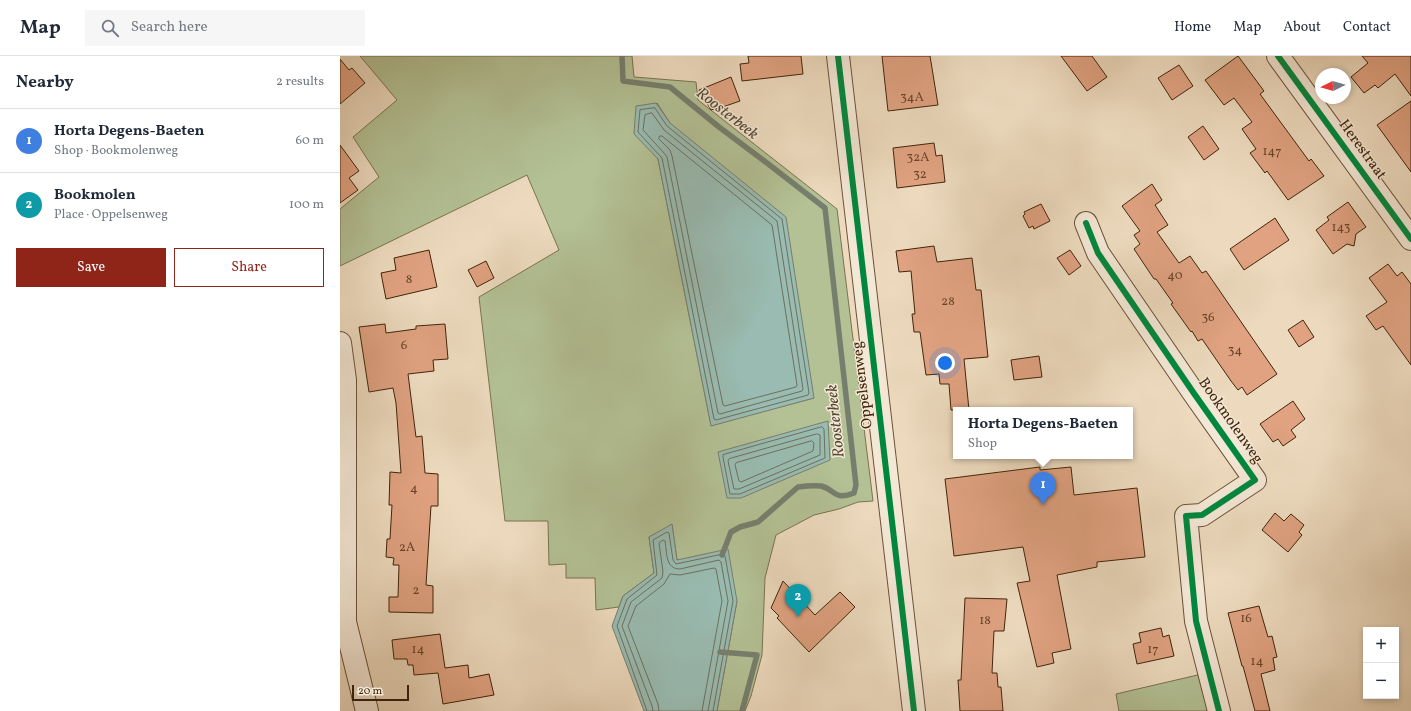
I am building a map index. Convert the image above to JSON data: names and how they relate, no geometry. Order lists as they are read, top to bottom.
{
  "streets": {
    "street": ["Herestraat", "Oppelsenweg", "Bookmolenweg"]
  },
  "water": ["Roosterbeek"],
  "house_numbers": [
    "34A",
    "147",
    "32A",
    "32",
    "143",
    "40",
    "8",
    "28",
    "36",
    "6",
    "34",
    "4",
    "2A",
    "2",
    "16",
    "18",
    "14",
    "17",
    "14"
  ],
  "scale_bar": "20 m",
  "north": "left",
  "page": {
    "header": "Map",
    "search": "Search here",
    "nav": [
      "Home",
      "Map",
      "About",
      "Contact"
    ],
    "heading": ["Nearby", "2 results"],
    "list": [
      {
        "mark": "1",
        "name": "Horta Degens-Baeten",
        "note": "Shop · Bookmolenweg",
        "value": "60 m"
      },
      {
        "mark": "2",
        "name": "Bookmolen",
        "note": "Place · Oppelsenweg",
        "value": "100 m"
      }
    ],
    "buttons": ["Save", "Share"],
    "popup": ["Horta Degens-Baeten", "Shop"],
    "pins": ["1", "2"],
    "map_buttons": ["+", "−"],
    "scale": "20 m"
  }
}
